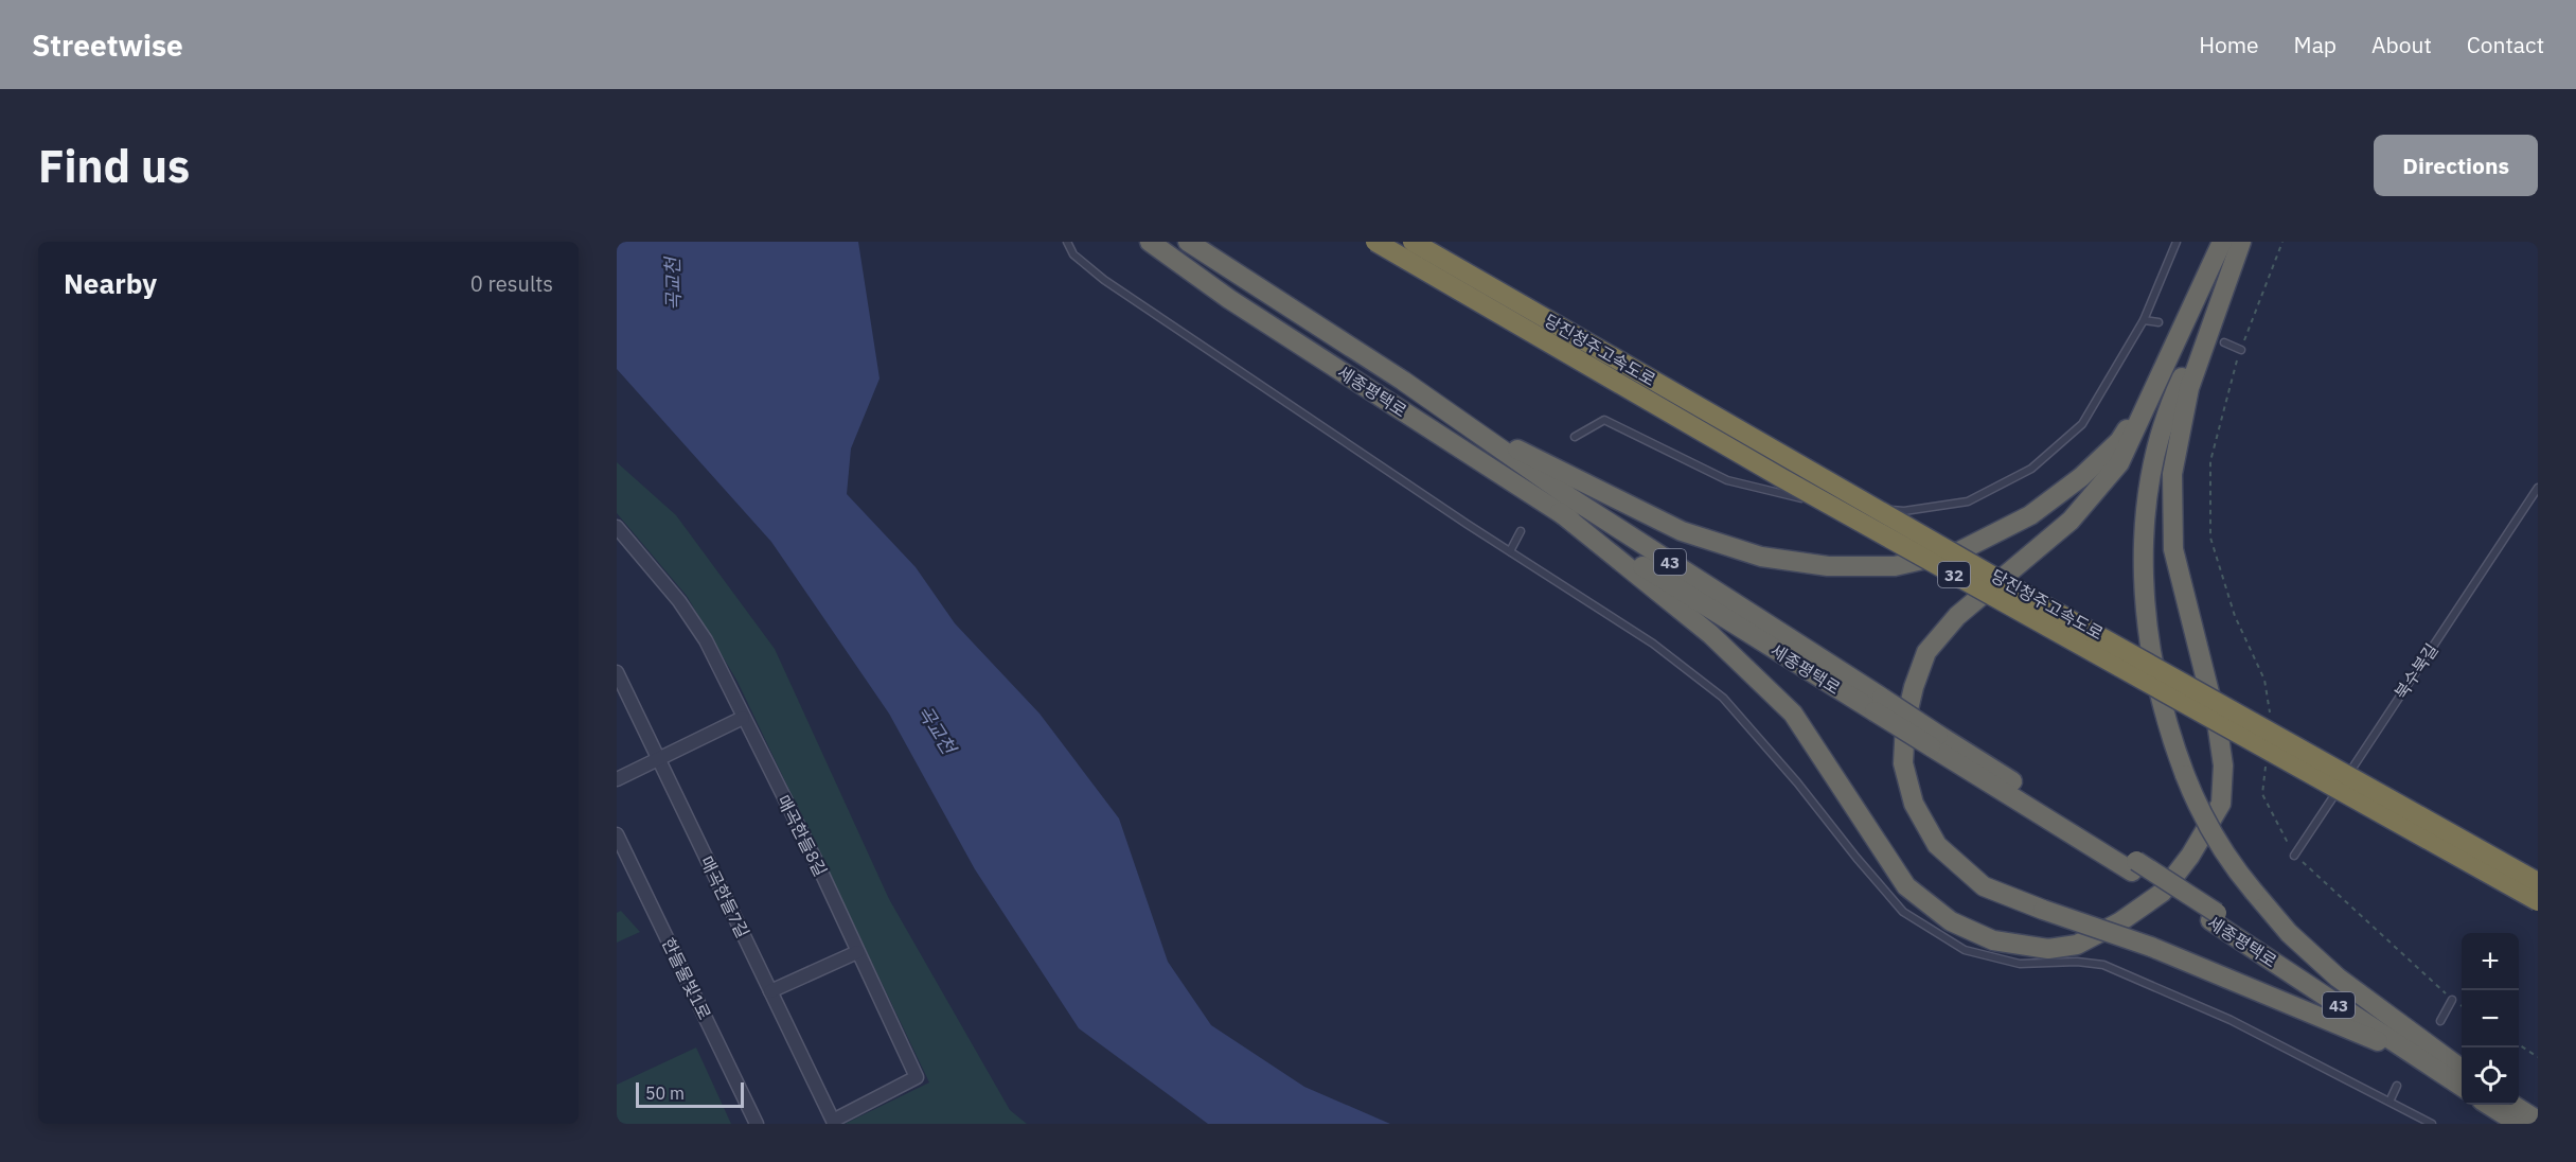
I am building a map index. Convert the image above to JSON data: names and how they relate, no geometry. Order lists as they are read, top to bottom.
{
  "streets": {
    "highway": [
      "당진청주고속도로",
      "세종평택로",
      "43",
      "32"
    ],
    "street": ["매곡한들8길", "매곡한들7길", "한들물빛1로"],
    "lane": ["북수북길"]
  },
  "crossings": [
    ["매곡한들8길", "매곡한들7길"]
  ],
  "water": ["곡교천"],
  "scale_bar": "50 m",
  "page": {
    "header": "Streetwise",
    "nav": [
      "Home",
      "Map",
      "About",
      "Contact"
    ],
    "buttons": "Directions",
    "title": "Find us",
    "heading": ["Nearby", "0 results"],
    "map_buttons": ["+", "−"],
    "scale": "50 m"
  }
}
